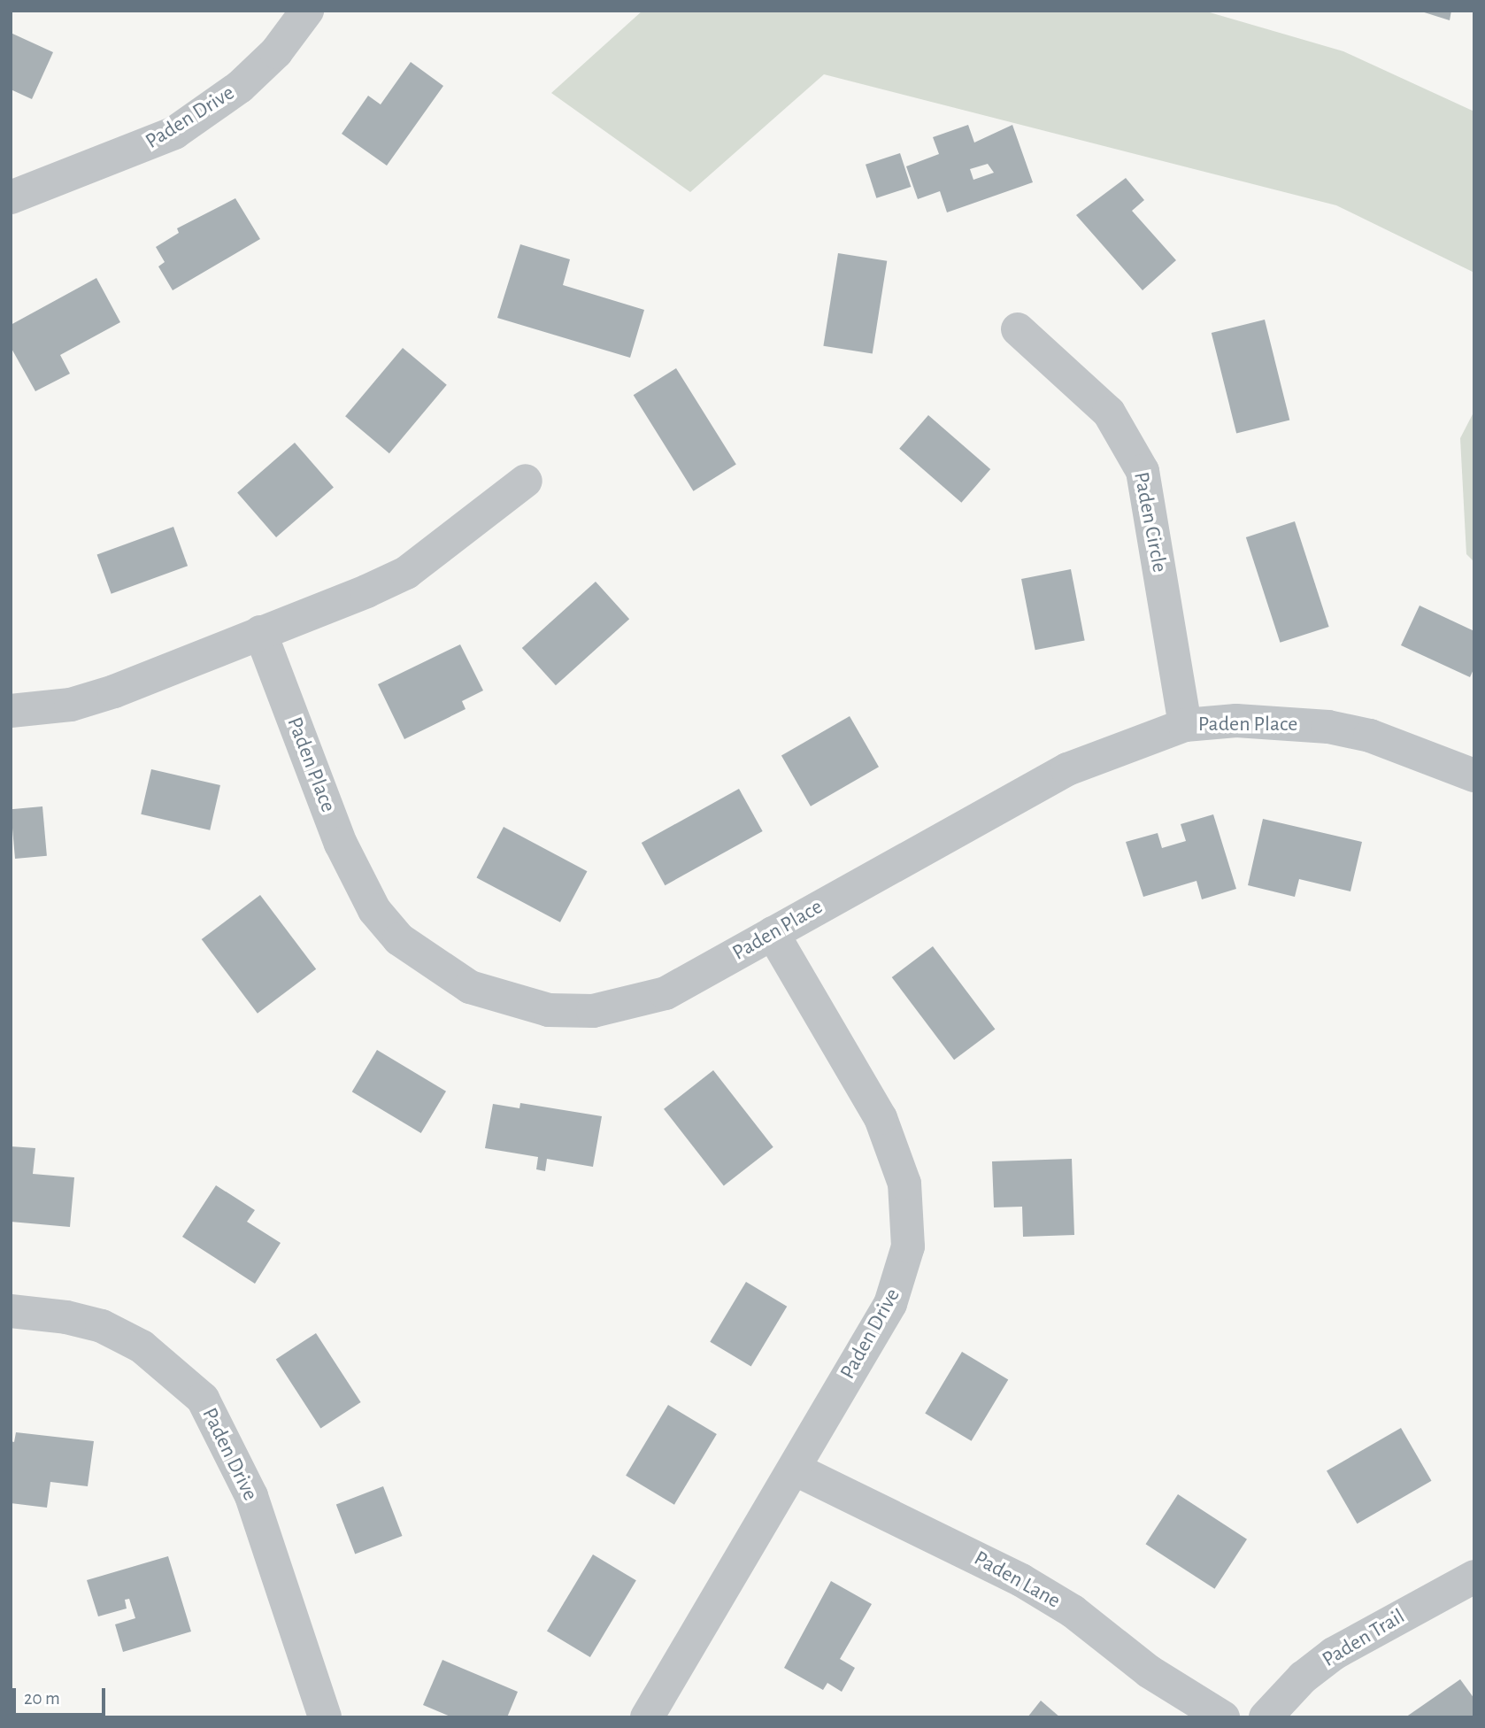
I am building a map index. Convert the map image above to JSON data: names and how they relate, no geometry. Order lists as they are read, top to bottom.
{
  "streets": {
    "street": [
      "Paden Drive",
      "Paden Circle",
      "Paden Place",
      "Paden Lane",
      "Paden Trail"
    ]
  },
  "crossings": [
    ["Paden Drive", "Paden Place"],
    ["Paden Drive", "Paden Lane"],
    ["Paden Circle", "Paden Place"]
  ],
  "scale_bar": "20 m"
}
